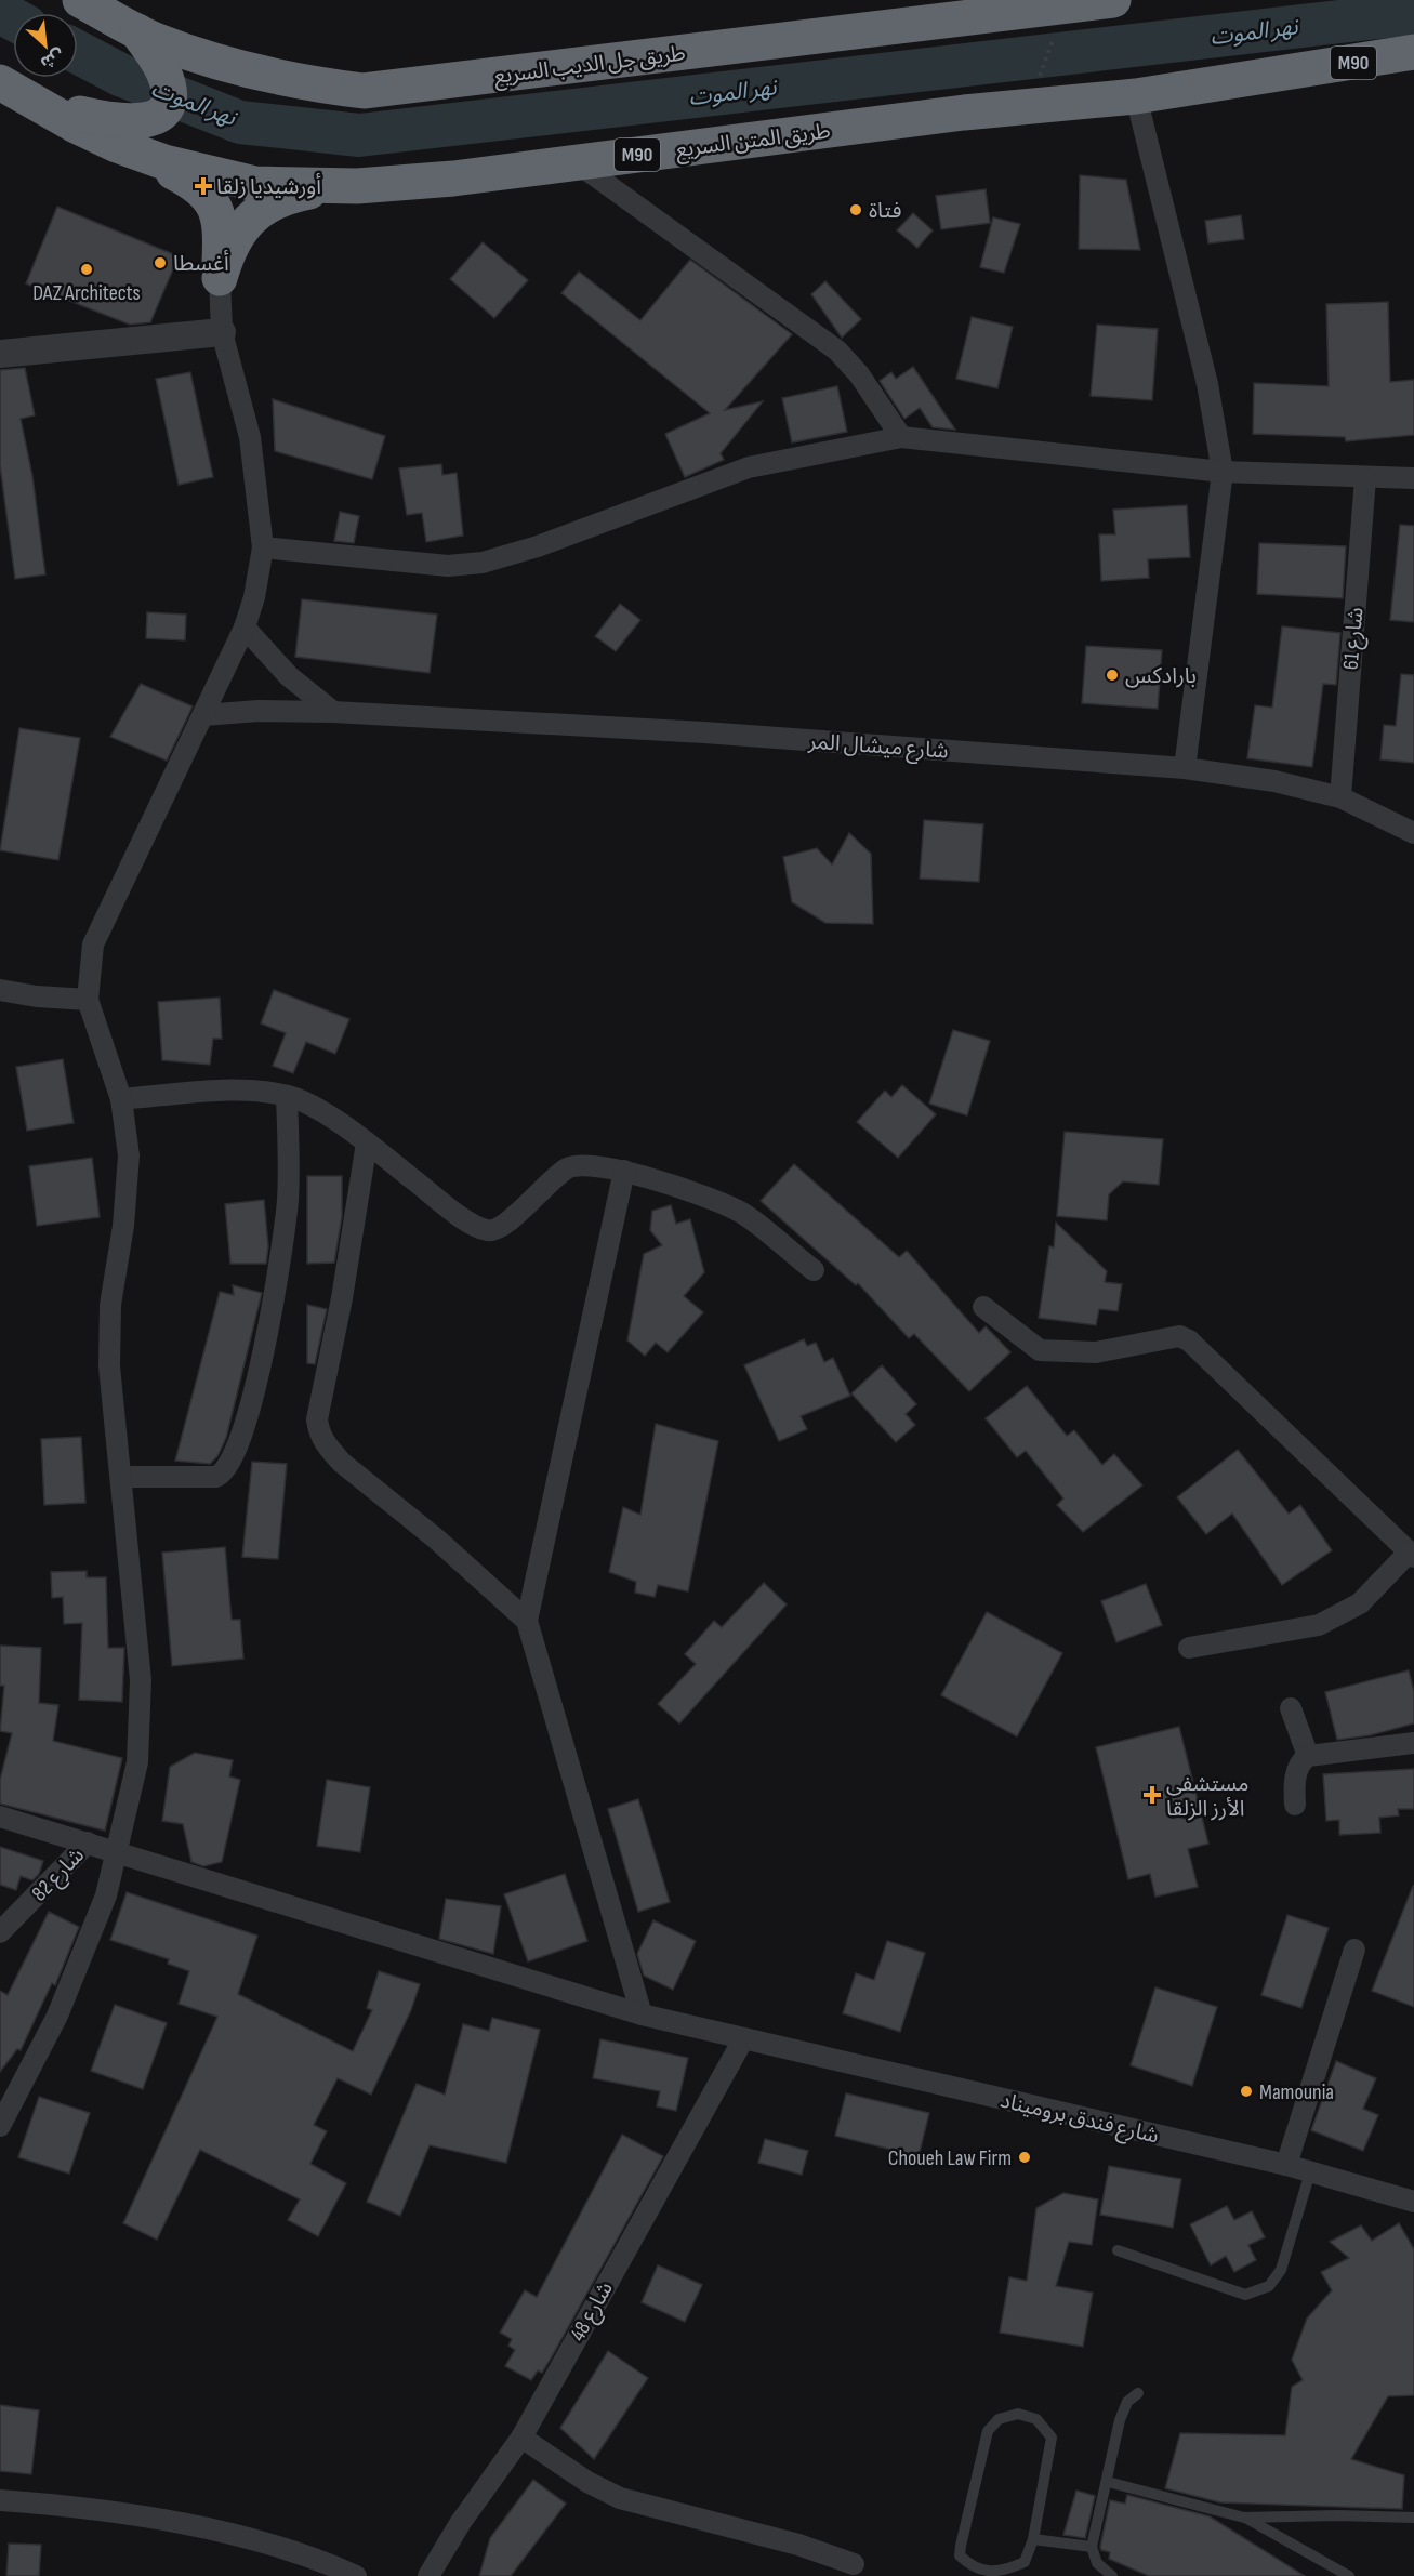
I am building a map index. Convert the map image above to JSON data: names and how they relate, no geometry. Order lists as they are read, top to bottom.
{
  "streets": {
    "highway": ["M90", "طريق جل الديب السريع", "طريق المتن السريع"],
    "street": [
      "شارع 61",
      "شارع ميشال المر",
      "شارع 82",
      "شارع فندق بروميناد",
      "شارع 48"
    ]
  },
  "crossings": [
    ["M90", "طريق المتن السريع"],
    ["شارع 61", "شارع ميشال المر"],
    ["شارع 82", "شارع فندق بروميناد"],
    ["شارع فندق بروميناد", "شارع 48"]
  ],
  "water": ["نهر الموت"],
  "places": {
    "health": ["أورشيديا زلقا", "مستشفى الأرز الزلقا"],
    "other": [
      "فتاة",
      "أغسطا",
      "DAZ Architects",
      "بارادكس",
      "Mamounia",
      "Choueh Law Firm"
    ]
  },
  "north": "bottom right"
}
